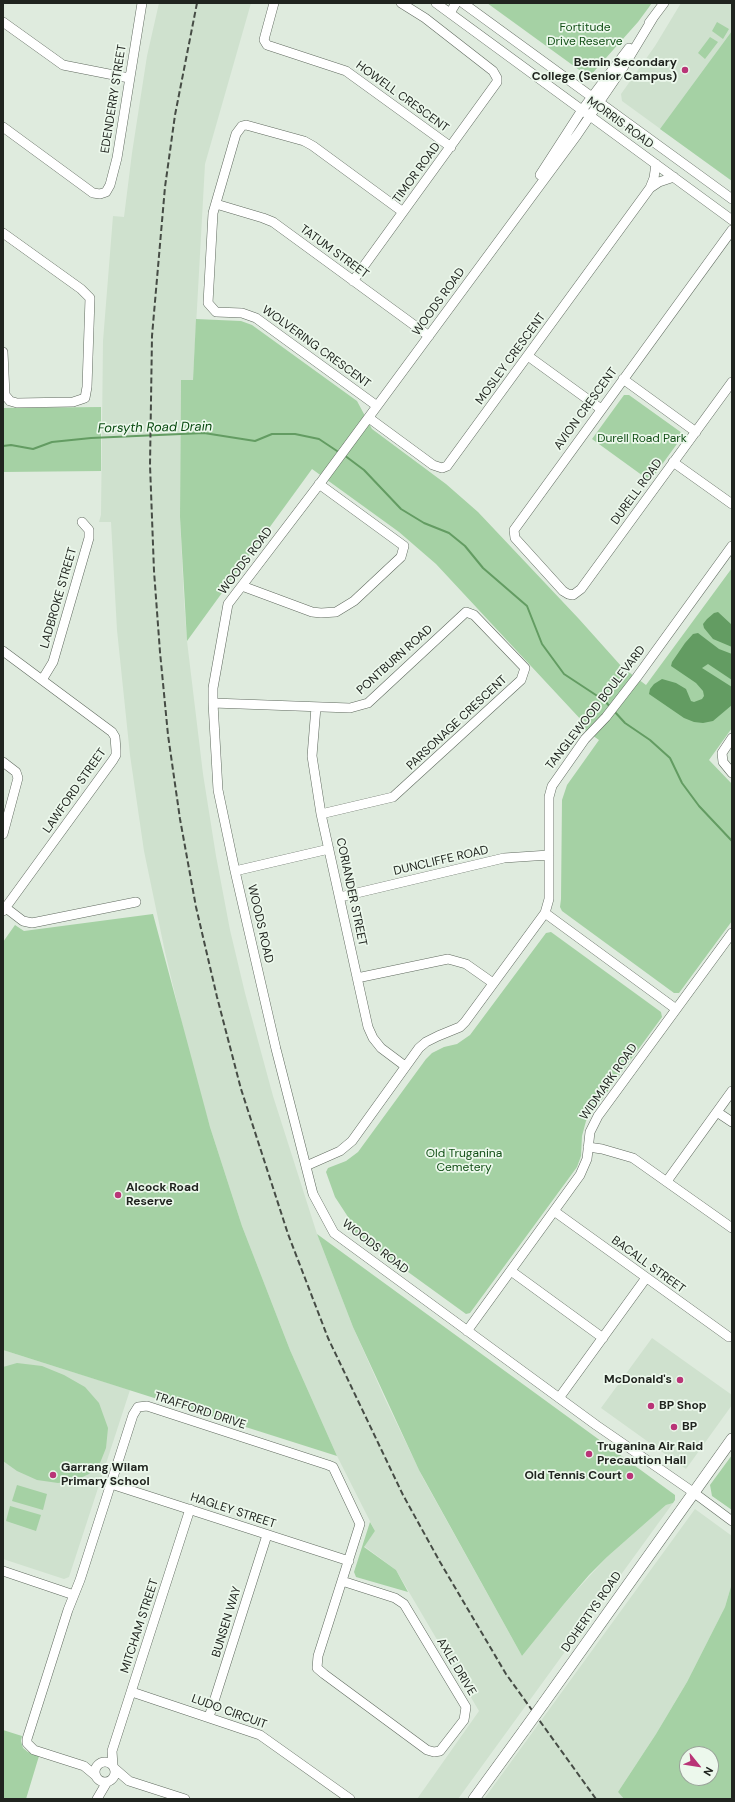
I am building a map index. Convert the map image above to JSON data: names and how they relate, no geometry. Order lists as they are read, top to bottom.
{
  "streets": {
    "main road": ["DOHERTYS ROAD"],
    "street": [
      "HOWELL CRESCENT",
      "EDENDERRY STREET",
      "MORRIS ROAD",
      "TIMOR ROAD",
      "TATUM STREET",
      "WOODS ROAD",
      "WOLVERING CRESCENT",
      "MOSLEY CRESCENT",
      "AVION CRESCENT",
      "DURELL ROAD",
      "LADBROKE STREET",
      "PONTBURN ROAD",
      "TANGLEWOOD BOULEVARD",
      "PARSONAGE CRESCENT",
      "LAWFORD STREET",
      "DUNCLIFFE ROAD",
      "CORIANDER STREET",
      "WIDMARK ROAD",
      "BACALL STREET",
      "TRAFFORD DRIVE",
      "HAGLEY STREET",
      "BUNSEN WAY",
      "MITCHAM STREET",
      "AXLE DRIVE",
      "LUDO CIRCUIT"
    ]
  },
  "crossings": [
    ["HOWELL CRESCENT", "TIMOR ROAD"],
    ["MORRIS ROAD", "WOODS ROAD"],
    ["MORRIS ROAD", "MOSLEY CRESCENT"],
    ["TIMOR ROAD", "TATUM STREET"],
    ["TIMOR ROAD", "WOLVERING CRESCENT"],
    ["TATUM STREET", "WOODS ROAD"],
    ["TATUM STREET", "WOLVERING CRESCENT"],
    ["WOODS ROAD", "WOLVERING CRESCENT"],
    ["WOODS ROAD", "MOSLEY CRESCENT"],
    ["WOODS ROAD", "PONTBURN ROAD"],
    ["WOODS ROAD", "TANGLEWOOD BOULEVARD"],
    ["WOODS ROAD", "WIDMARK ROAD"],
    ["WOODS ROAD", "DOHERTYS ROAD"],
    ["AVION CRESCENT", "DURELL ROAD"],
    ["LADBROKE STREET", "LAWFORD STREET"],
    ["PONTBURN ROAD", "PARSONAGE CRESCENT"],
    ["PONTBURN ROAD", "CORIANDER STREET"],
    ["TANGLEWOOD BOULEVARD", "DUNCLIFFE ROAD"],
    ["TANGLEWOOD BOULEVARD", "CORIANDER STREET"],
    ["PARSONAGE CRESCENT", "CORIANDER STREET"],
    ["DUNCLIFFE ROAD", "CORIANDER STREET"],
    ["WIDMARK ROAD", "BACALL STREET"],
    ["TRAFFORD DRIVE", "HAGLEY STREET"],
    ["TRAFFORD DRIVE", "AXLE DRIVE"],
    ["HAGLEY STREET", "BUNSEN WAY"],
    ["HAGLEY STREET", "MITCHAM STREET"],
    ["BUNSEN WAY", "LUDO CIRCUIT"],
    ["MITCHAM STREET", "LUDO CIRCUIT"]
  ],
  "water": ["Forsyth Road Drain"],
  "parks": ["Fortitude Drive Reserve", "Durell Road Park", "Old Truganina Cemetery"],
  "places": [
    "Bemin Secondary College (Senior Campus)",
    "Alcock Road Reserve",
    "McDonald's",
    "BP Shop",
    "BP",
    "Truganina Air Raid Precaution Hall",
    "Garrang Wilam Primary School",
    "Old Tennis Court"
  ],
  "north": "bottom right"
}
